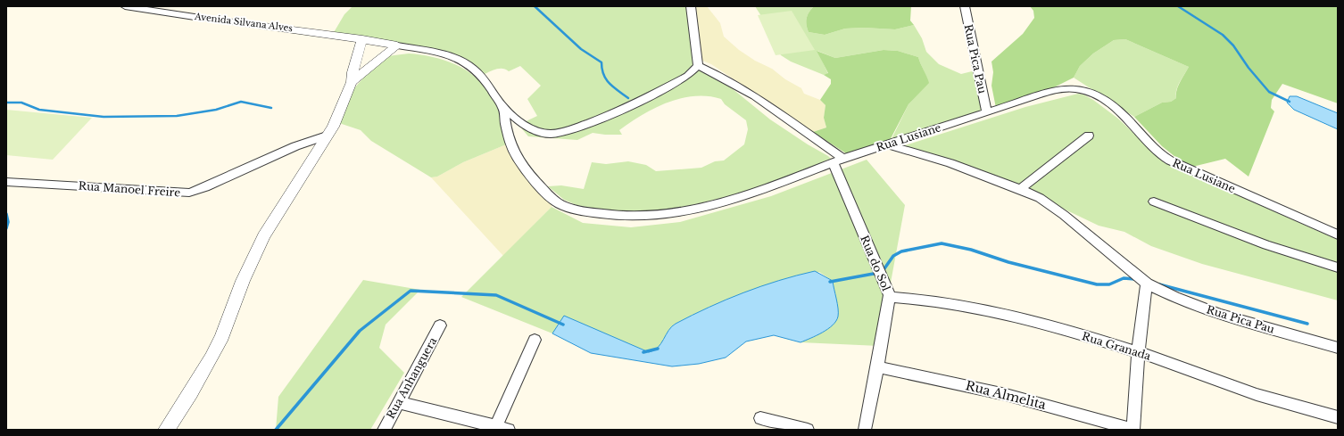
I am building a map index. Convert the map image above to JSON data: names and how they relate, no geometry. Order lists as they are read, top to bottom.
{
  "streets": {
    "street": [
      "Avenida Silvana Alves",
      "Rua Pica Pau",
      "Rua Lusiane",
      "Rua Manoel Freire",
      "Rua do Sol",
      "Rua Granada",
      "Rua Anhanguera",
      "Rua Almelita"
    ]
  },
  "crossings": [
    ["Rua Pica Pau", "Rua Lusiane"],
    ["Rua Lusiane", "Rua do Sol"],
    ["Rua do Sol", "Rua Granada"],
    ["Rua do Sol", "Rua Almelita"]
  ]
}
